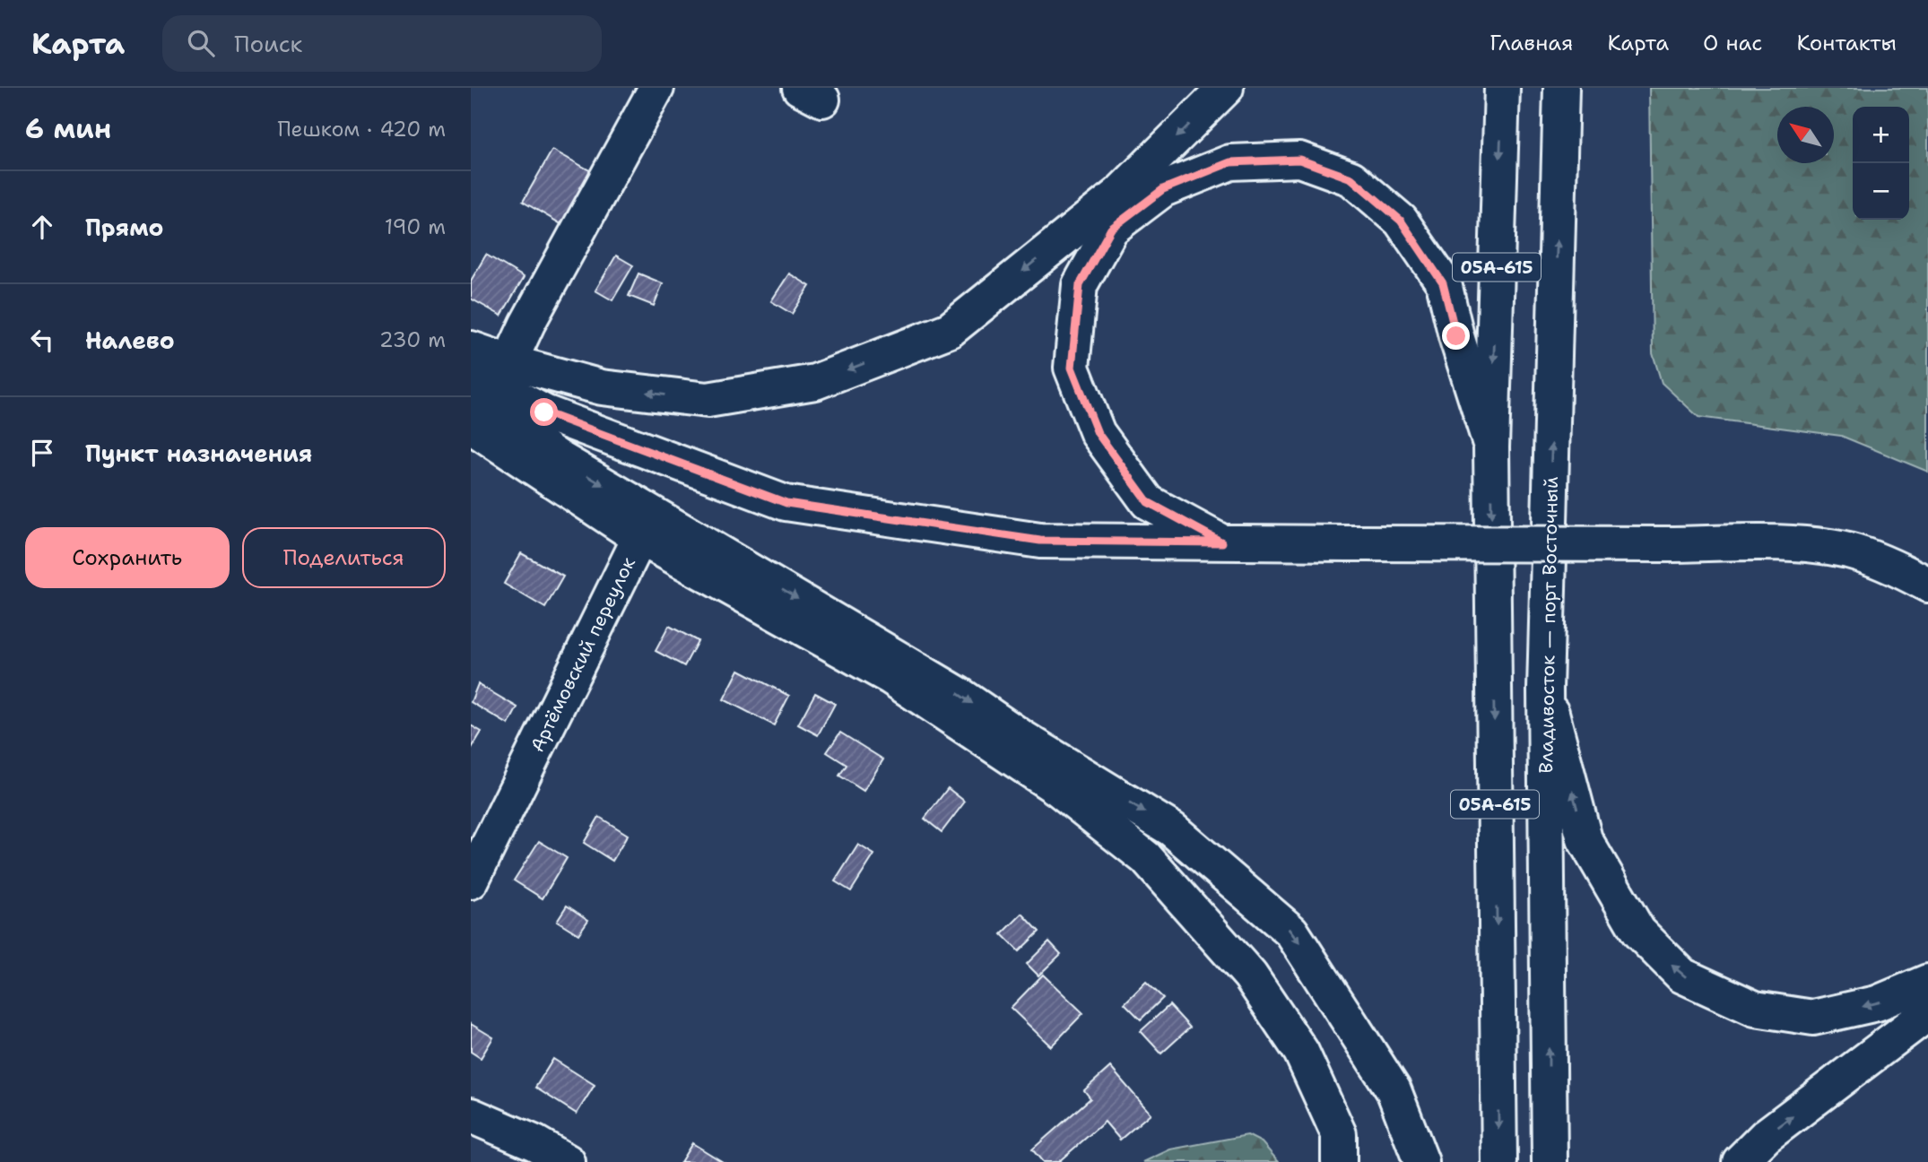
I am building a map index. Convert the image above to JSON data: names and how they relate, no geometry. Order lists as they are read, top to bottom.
{
  "streets": {
    "main road": ["05А-615", "Владивосток — порт Восточный", "Артёмовский переулок"]
  },
  "north": "top left",
  "page": {
    "header": "Карта",
    "search": "Поиск",
    "nav": [
      "Главная",
      "Карта",
      "О нас",
      "Контакты"
    ],
    "heading": ["6 мин", "Пешком · 420 m"],
    "map_buttons": ["+", "−"],
    "list": [
      ["Прямо", "190 m"],
      ["Налево", "230 m"],
      "Пункт назначения"
    ],
    "buttons": ["Сохранить", "Поделиться"]
  }
}
